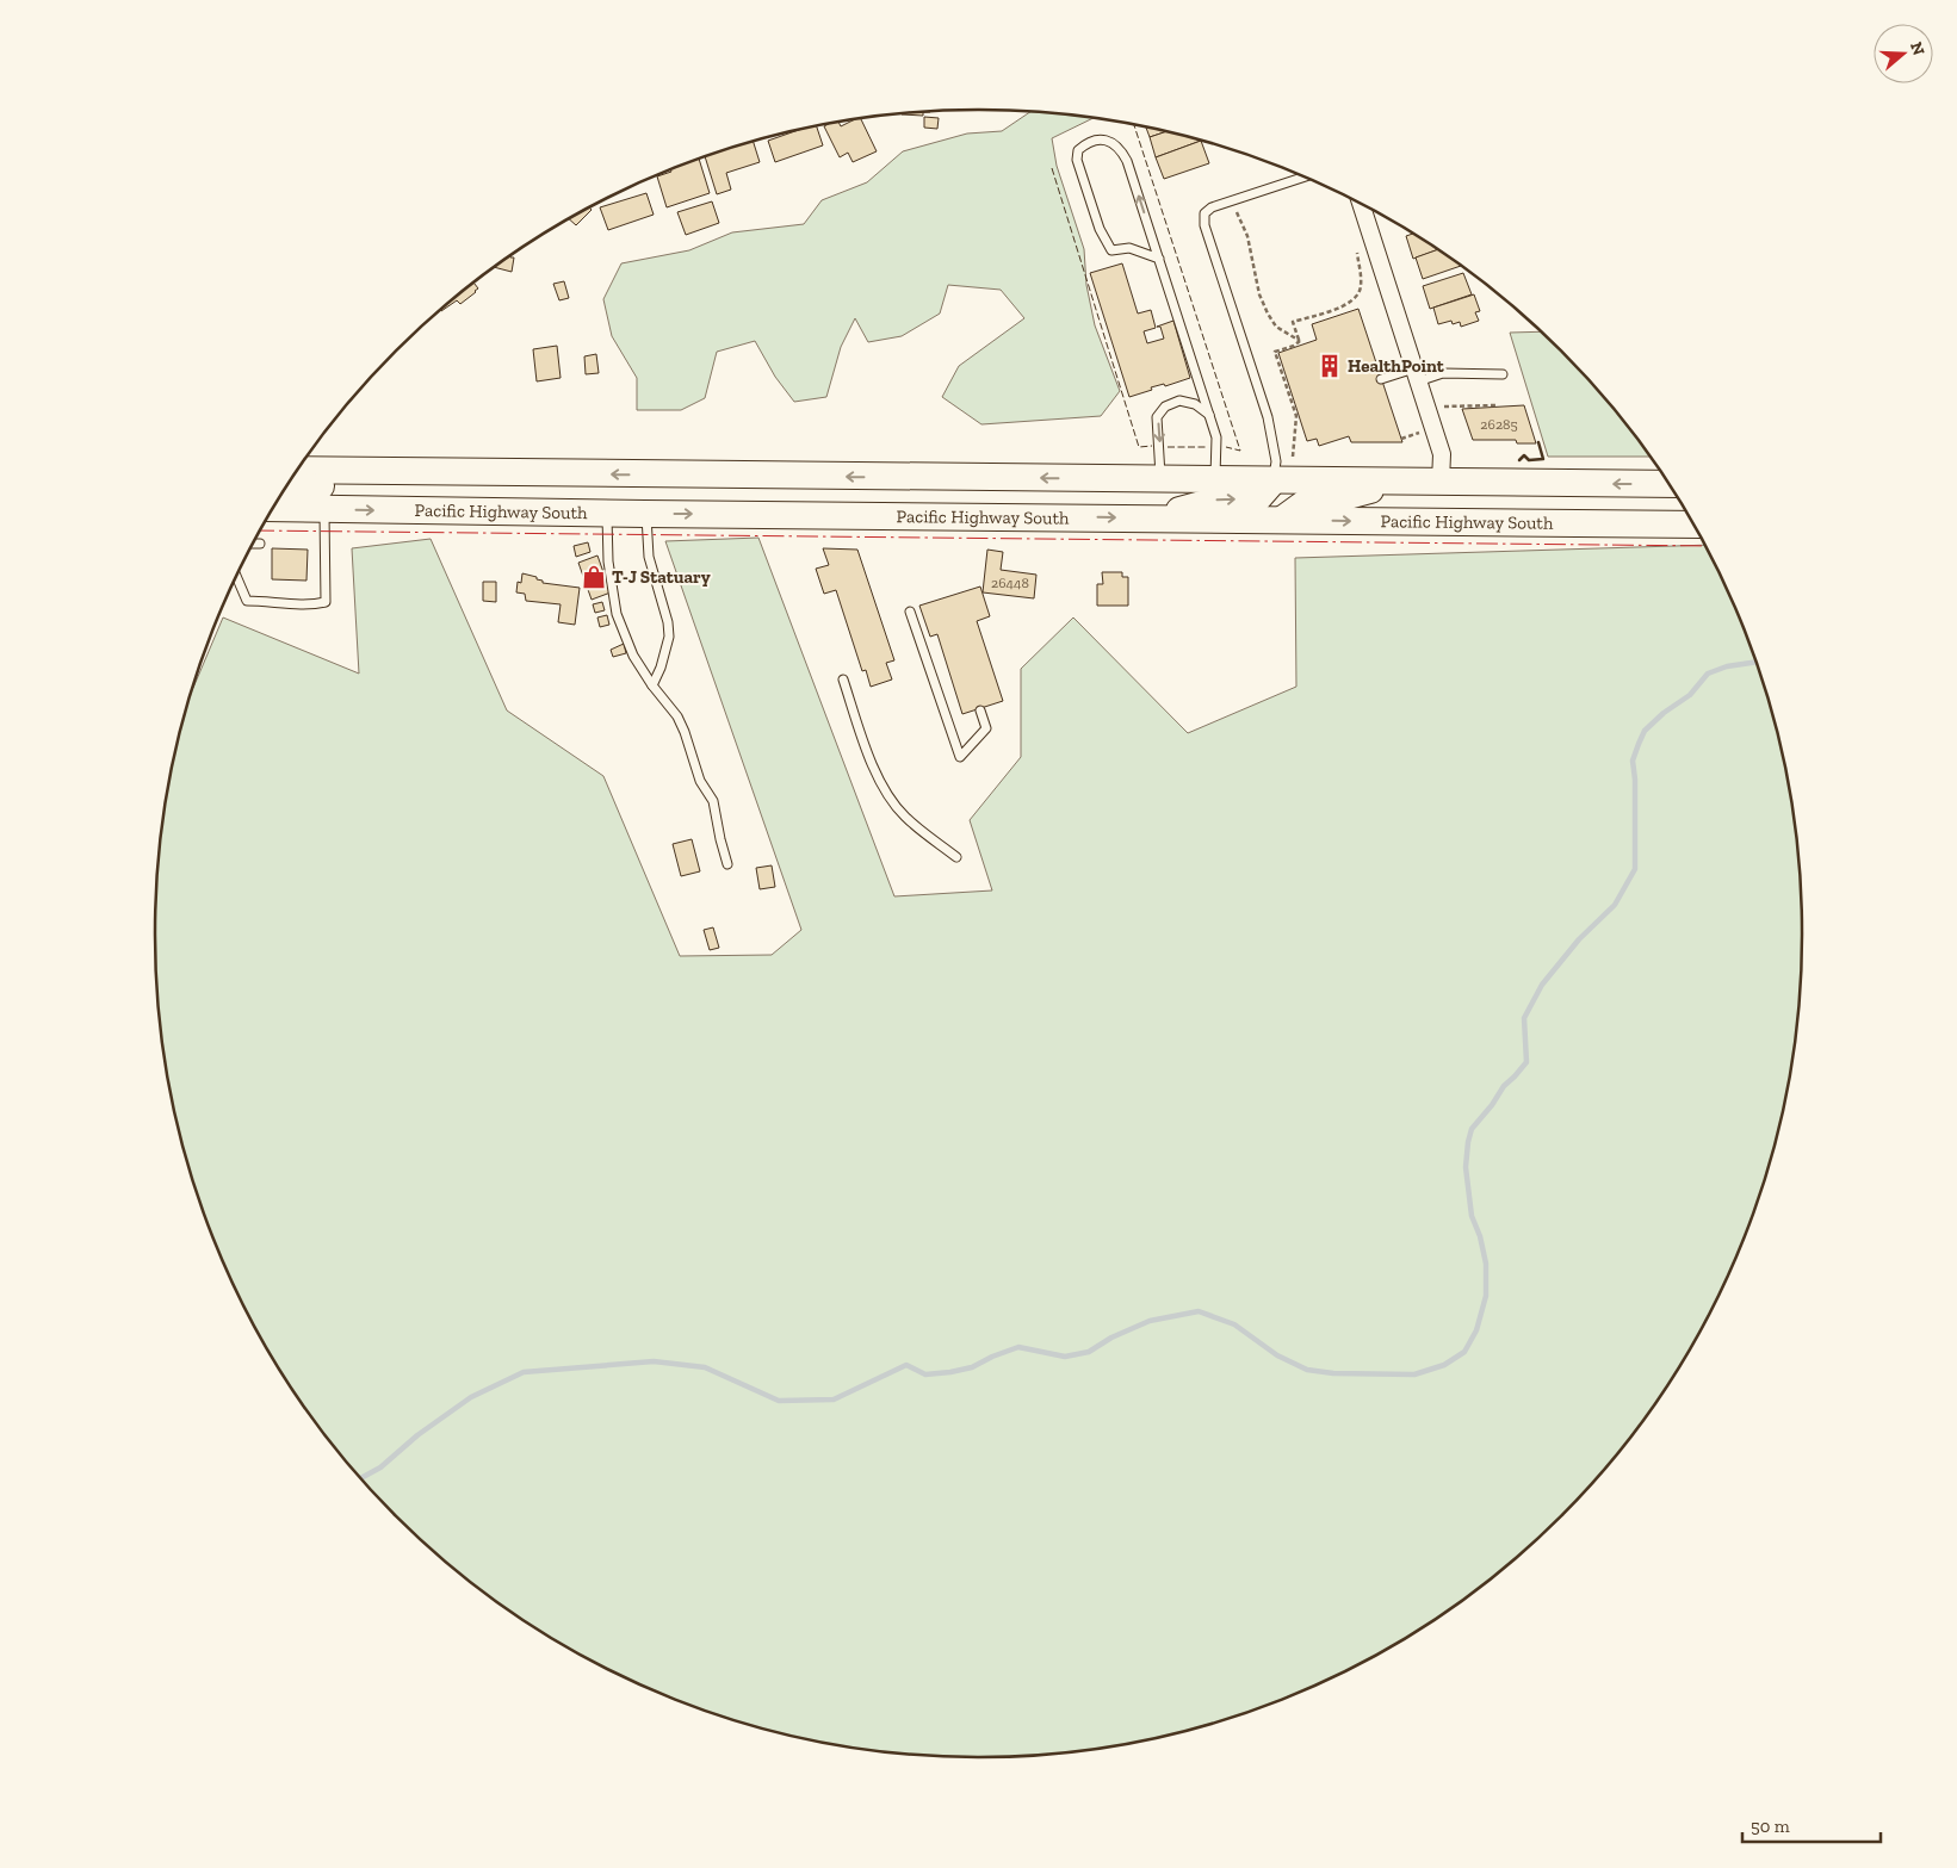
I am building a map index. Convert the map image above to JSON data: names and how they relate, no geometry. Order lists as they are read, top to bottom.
{
  "streets": {
    "main road": ["Pacific Highway South"]
  },
  "places": {
    "building": ["HealthPoint"],
    "shop": ["T-J Statuary"]
  },
  "house_numbers": ["26285", "26448"],
  "scale_bar": "50 m",
  "north": "right"
}
